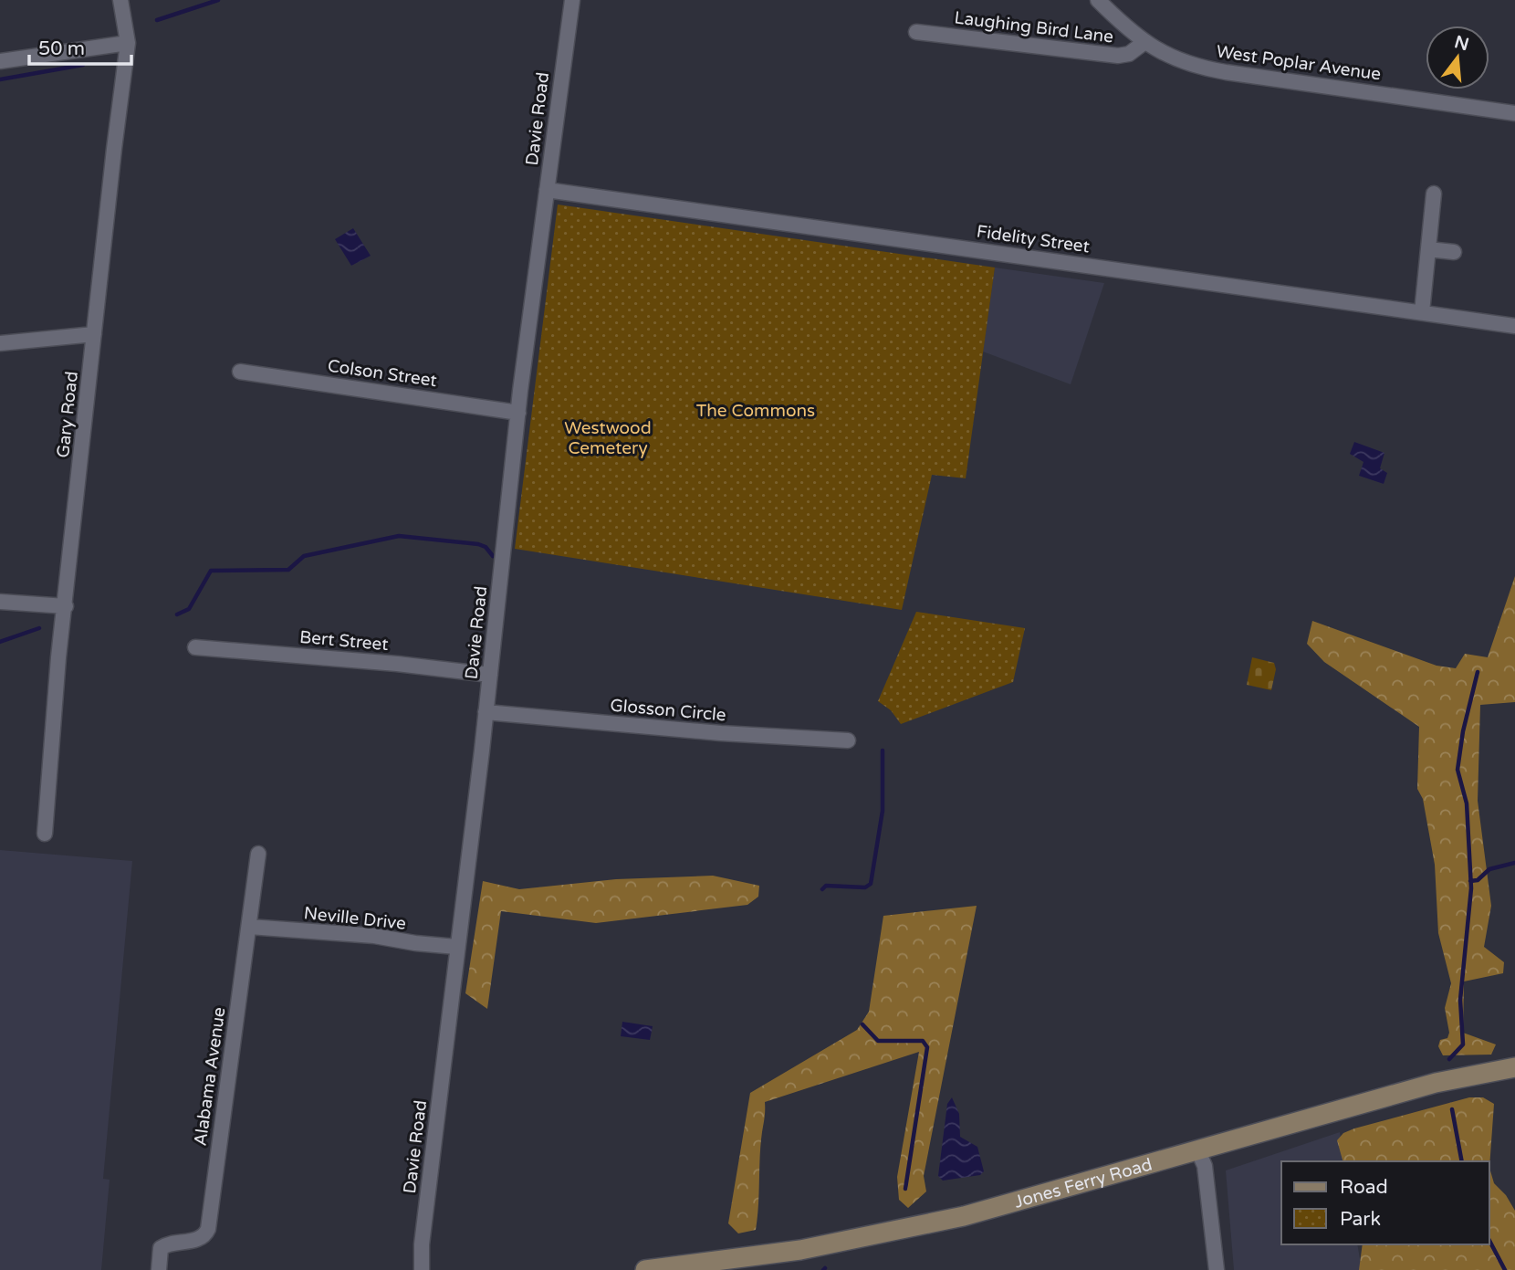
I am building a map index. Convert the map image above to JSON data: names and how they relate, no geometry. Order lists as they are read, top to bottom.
{
  "streets": {
    "main road": ["Jones Ferry Road"],
    "street": [
      "Laughing Bird Lane",
      "West Poplar Avenue",
      "Davie Road",
      "Fidelity Street",
      "Colson Street",
      "Gary Road",
      "Bert Street",
      "Glosson Circle",
      "Neville Drive",
      "Alabama Avenue"
    ]
  },
  "crossings": [
    ["Laughing Bird Lane", "West Poplar Avenue"],
    ["Davie Road", "Fidelity Street"],
    ["Davie Road", "Colson Street"],
    ["Davie Road", "Bert Street"],
    ["Davie Road", "Glosson Circle"],
    ["Davie Road", "Neville Drive"],
    ["Neville Drive", "Alabama Avenue"]
  ],
  "parks": ["The Commons", "Westwood Cemetery"],
  "legend": ["Road", "Park"],
  "scale_bar": "50 m",
  "north": "top"
}
